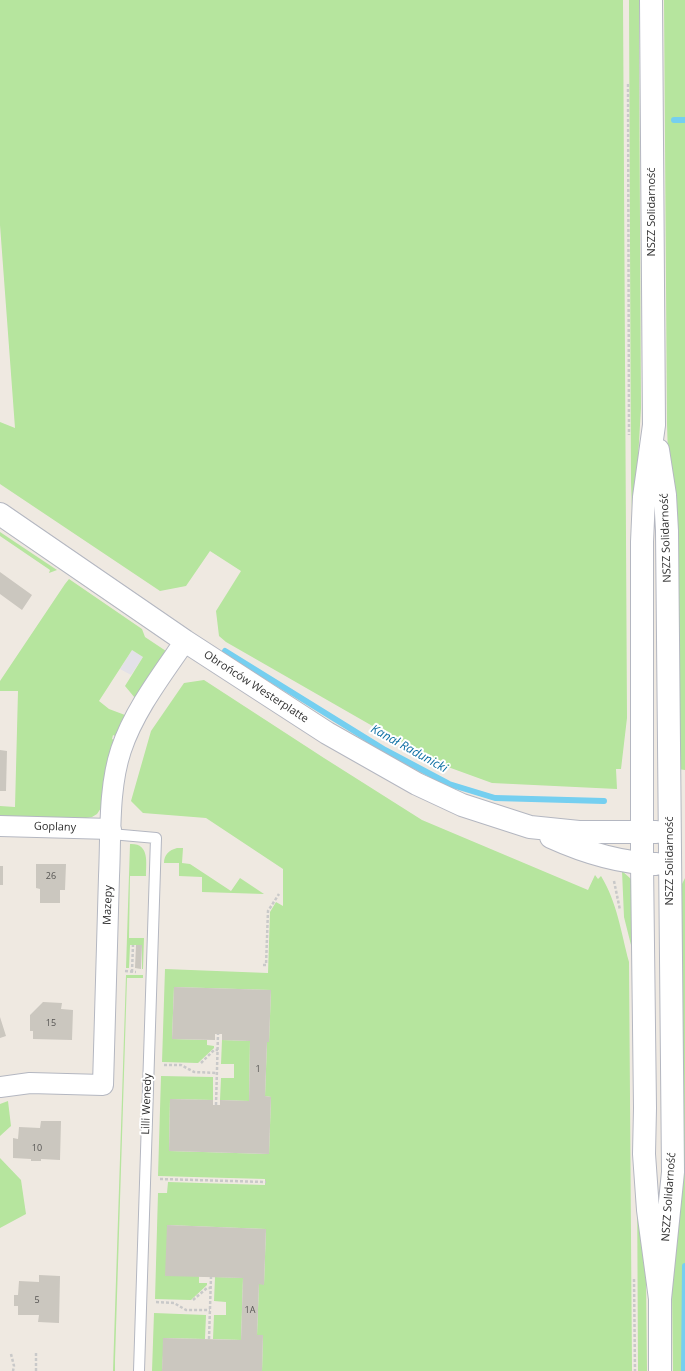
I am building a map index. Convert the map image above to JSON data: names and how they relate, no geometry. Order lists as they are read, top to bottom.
{
  "streets": {
    "main road": ["NSZZ Solidarność", "Obrońców Westerplatte"],
    "street": ["Goplany", "Mazepy"],
    "lane": ["Lilli Wenedy"]
  },
  "crossings": [
    ["NSZZ Solidarność", "Obrońców Westerplatte"],
    ["Obrońców Westerplatte", "Mazepy"],
    ["Goplany", "Mazepy"],
    ["Goplany", "Lilli Wenedy"],
    ["Mazepy", "Lilli Wenedy"]
  ],
  "water": ["Kanał Radunicki"],
  "house_numbers": [
    "26",
    "15",
    "1",
    "10",
    "5",
    "1A"
  ]
}
